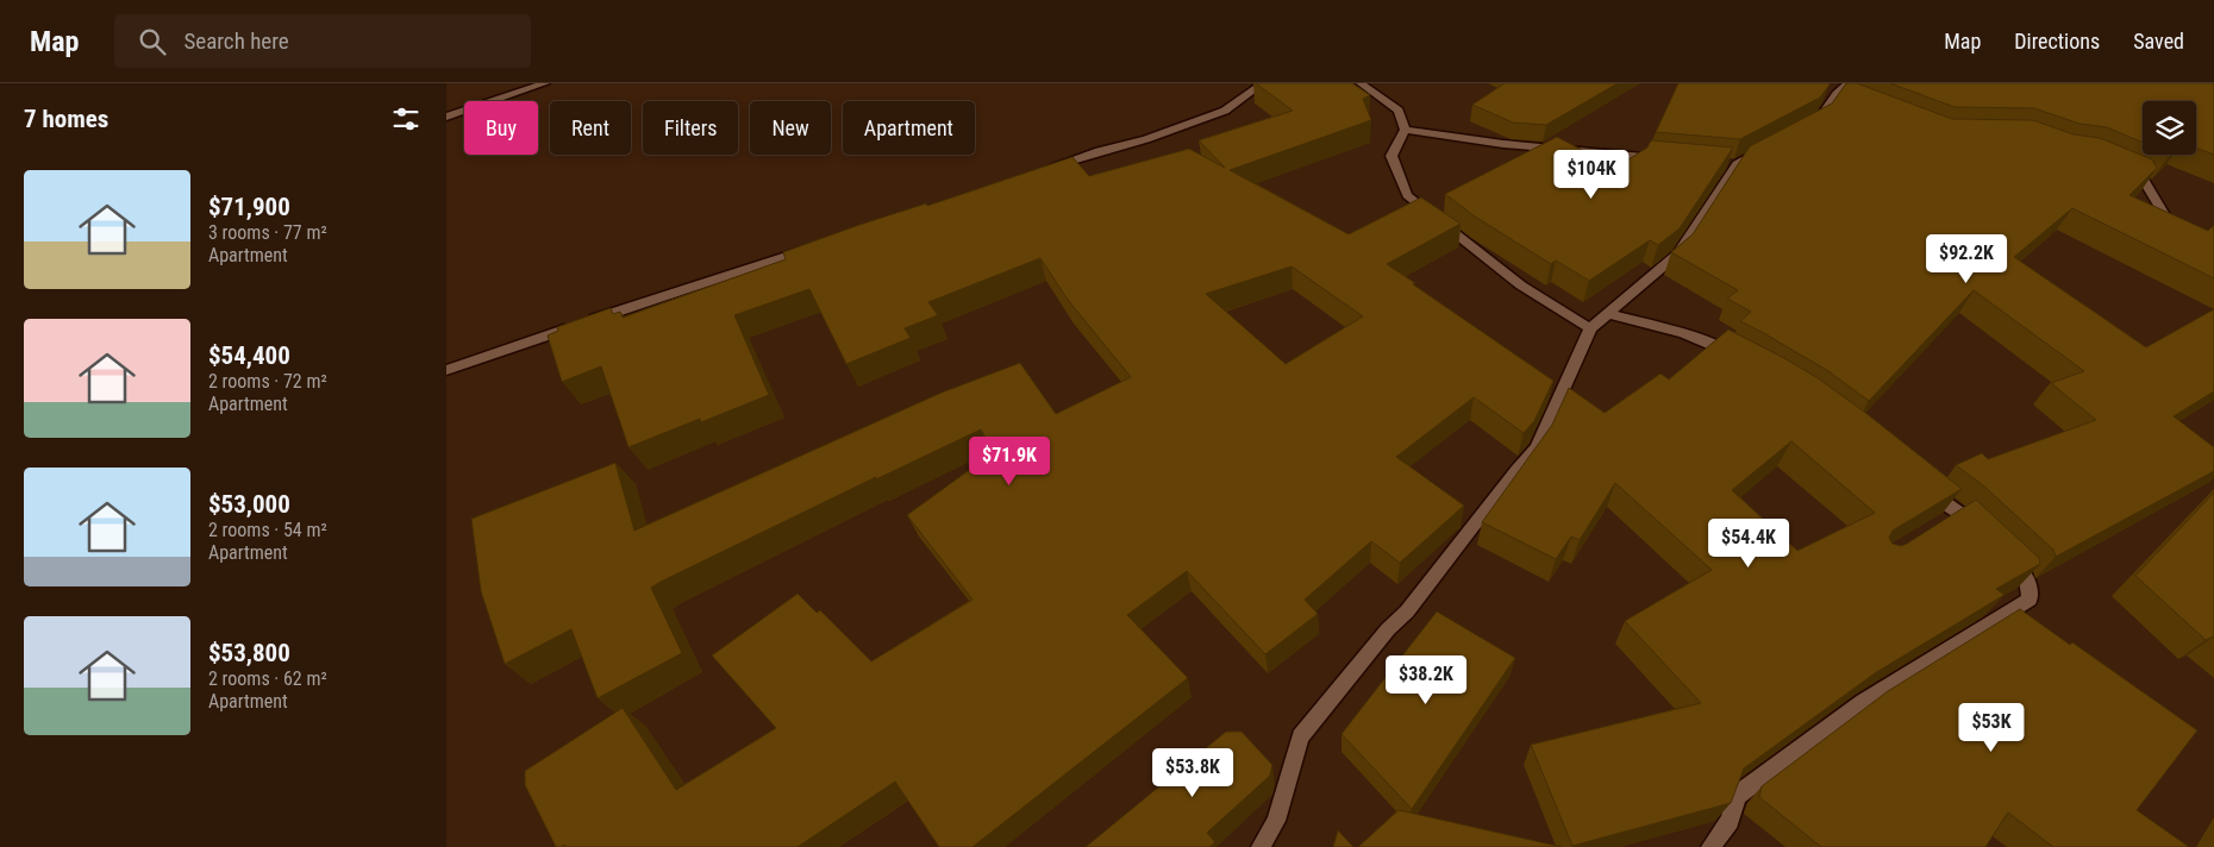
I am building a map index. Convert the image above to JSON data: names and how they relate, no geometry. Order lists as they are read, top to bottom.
{
  "page": {
    "header": "Map",
    "search": "Search here",
    "nav": ["Map", "Directions", "Saved"],
    "heading": "7 homes",
    "chip": [
      "Buy",
      "Rent",
      "Filters",
      "New",
      "Apartment"
    ],
    "price": [
      "$104K",
      "$92.2K",
      "$71.9K",
      "$54.4K",
      "$38.2K",
      "$53K",
      "$53.8K"
    ],
    "list": [
      {
        "name": "$71,900",
        "note": "3 rooms · 77 m² · Apartment"
      },
      {
        "name": "$54,400",
        "note": "2 rooms · 72 m² · Apartment"
      },
      {
        "name": "$53,000",
        "note": "2 rooms · 54 m² · Apartment"
      },
      {
        "name": "$53,800",
        "note": "2 rooms · 62 m² · Apartment"
      }
    ]
  }
}
